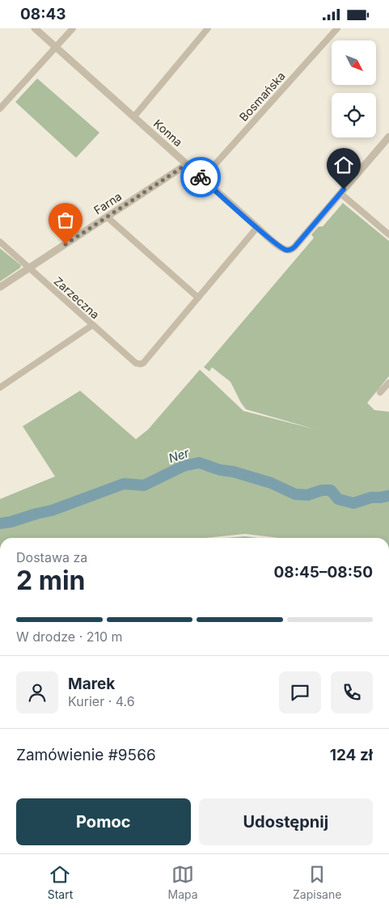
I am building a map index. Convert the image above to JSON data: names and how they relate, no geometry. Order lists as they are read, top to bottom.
{
  "streets": {
    "street": [
      "Bosmańska",
      "Konna",
      "Farna",
      "Zarzeczna"
    ]
  },
  "crossings": [
    ["Bosmańska", "Konna"],
    ["Konna", "Farna"],
    ["Farna", "Zarzeczna"]
  ],
  "water": ["Ner"],
  "north": "bottom right",
  "page": {
    "status": "08:43",
    "heading": ["2 min", "Dostawa za", "08:45–08:50"],
    "panel": [
      "Marek",
      "Kurier · 4.6",
      "Zamówienie #9566",
      "124 zł"
    ],
    "bar": "W drodze · 210 m",
    "buttons": ["Pomoc", "Udostępnij"],
    "tabs": ["Start", "Mapa", "Zapisane"]
  }
}
